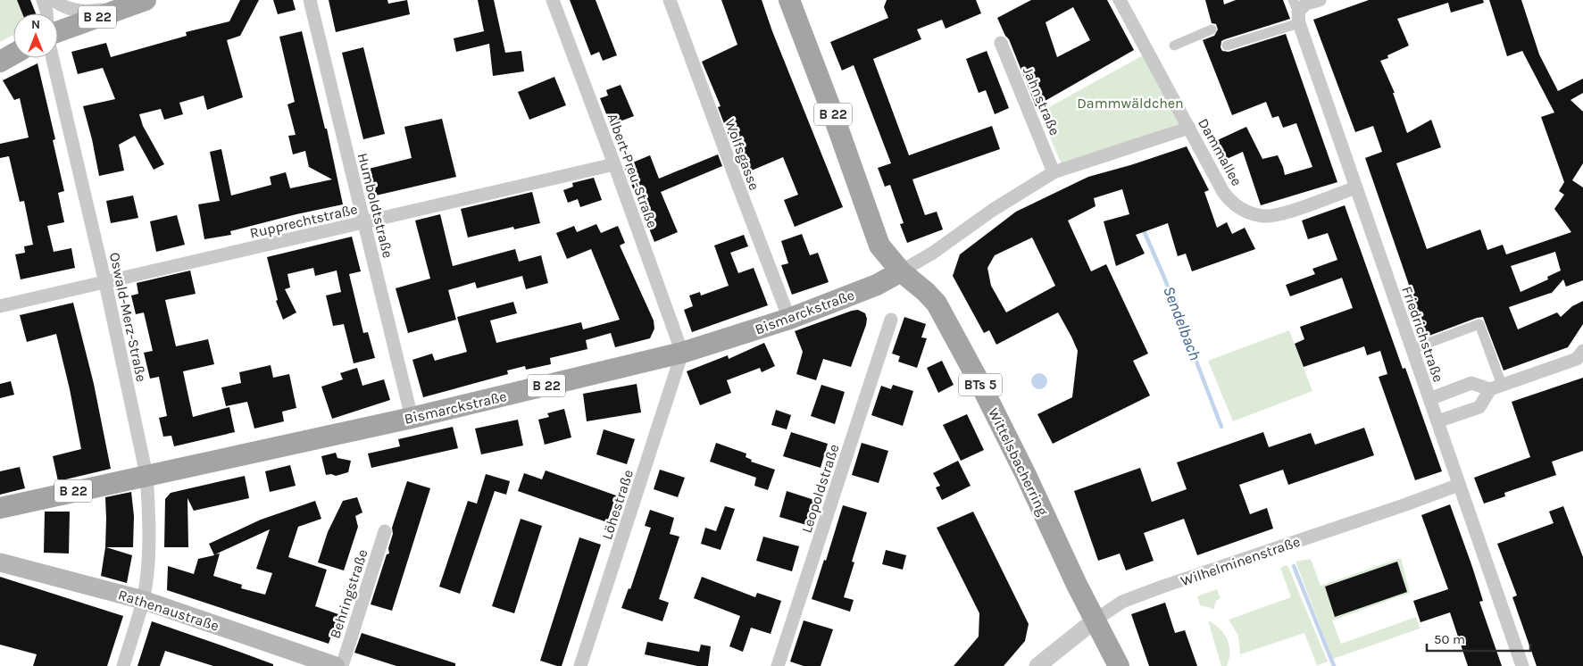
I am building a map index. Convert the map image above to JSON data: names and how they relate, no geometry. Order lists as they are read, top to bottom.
{
  "streets": {
    "main road": [
      "B 22",
      "Bismarckstraße",
      "BTs 5",
      "Wittelsbacherring",
      "Rathenaustraße"
    ],
    "street": [
      "Jahnstraße",
      "Dammallee",
      "Wolfsgasse",
      "Albert-Preu-Straße",
      "Humboldtstraße",
      "Rupprechtstraße",
      "Oswald-Merz-Straße",
      "Friedrichstraße",
      "Leopoldstraße",
      "Löhestraße",
      "Wilhelminenstraße",
      "Behringstraße"
    ]
  },
  "crossings": [
    ["Dammallee", "Friedrichstraße"],
    ["Wolfsgasse", "Bismarckstraße"],
    ["Albert-Preu-Straße", "Rupprechtstraße"],
    ["Albert-Preu-Straße", "Bismarckstraße"],
    ["Albert-Preu-Straße", "Löhestraße"],
    ["Humboldtstraße", "Rupprechtstraße"],
    ["Humboldtstraße", "Bismarckstraße"],
    ["Rupprechtstraße", "Oswald-Merz-Straße"],
    ["Bismarckstraße", "Oswald-Merz-Straße"],
    ["Bismarckstraße", "Wittelsbacherring"],
    ["Bismarckstraße", "Löhestraße"],
    ["Oswald-Merz-Straße", "Rathenaustraße"],
    ["Friedrichstraße", "Wilhelminenstraße"],
    ["Wittelsbacherring", "Wilhelminenstraße"]
  ],
  "water": ["Sendelbach"],
  "parks": ["Dammwäldchen"],
  "scale_bar": "50 m",
  "north": "top"
}
